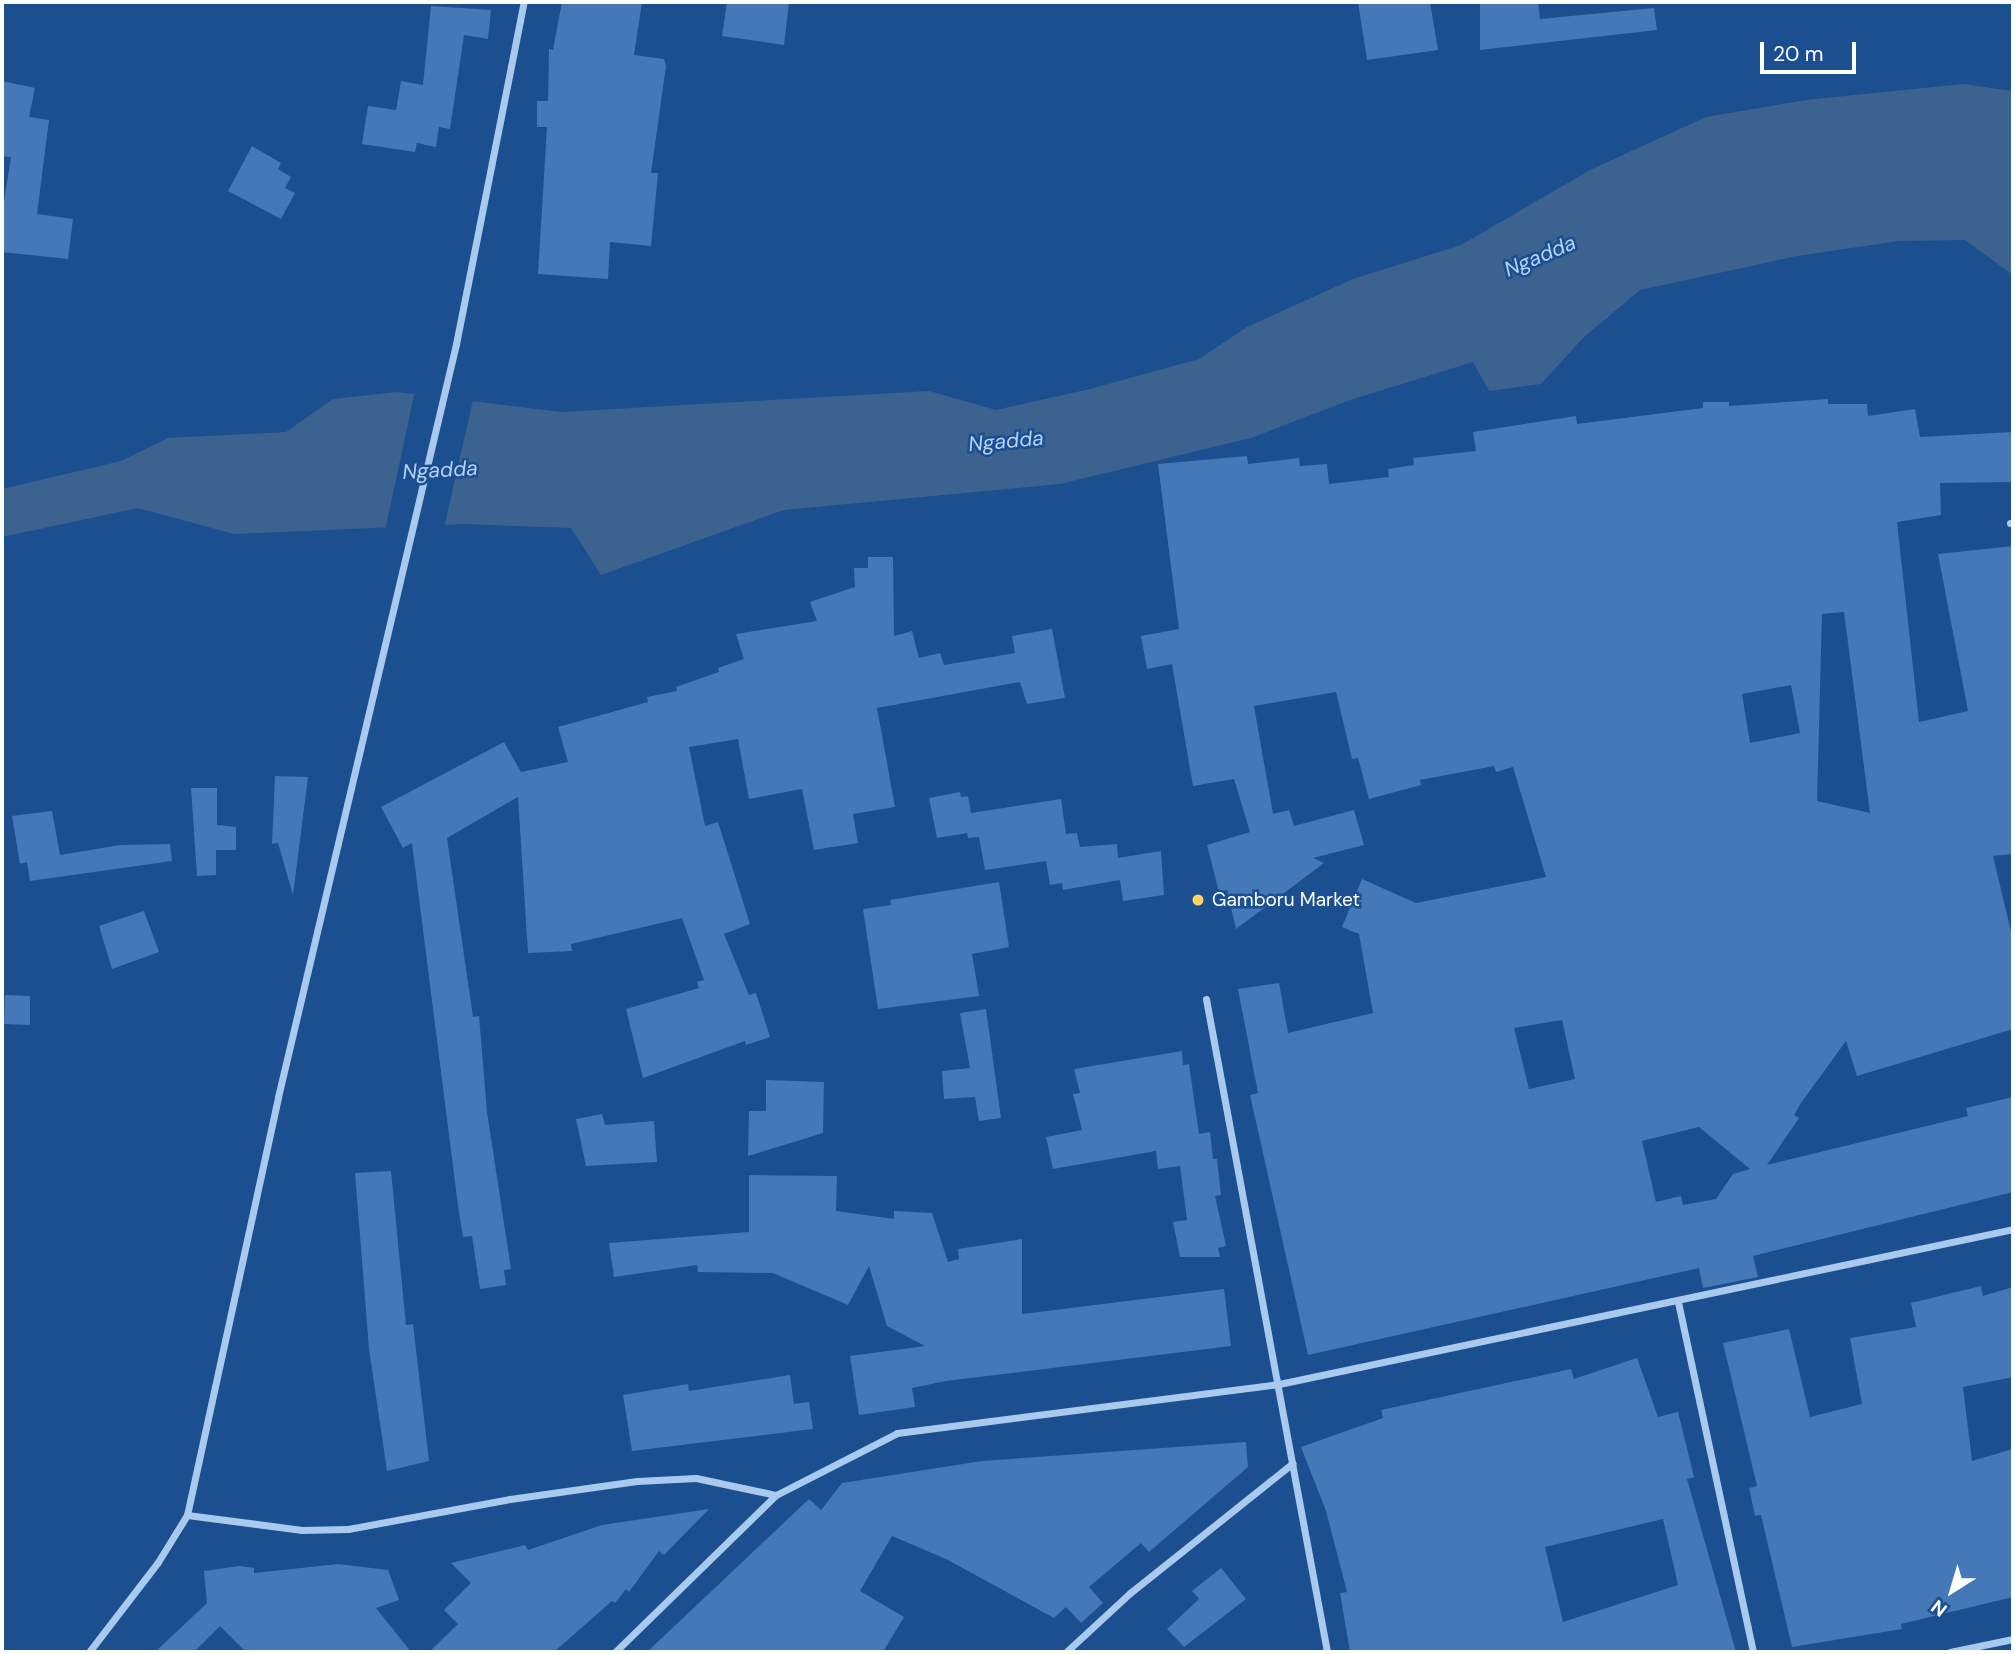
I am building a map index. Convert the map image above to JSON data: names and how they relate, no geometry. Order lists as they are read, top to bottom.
{
  "water": ["Ngadda"],
  "places": ["Gamboru Market"],
  "scale_bar": "20 m",
  "north": "bottom left"
}
